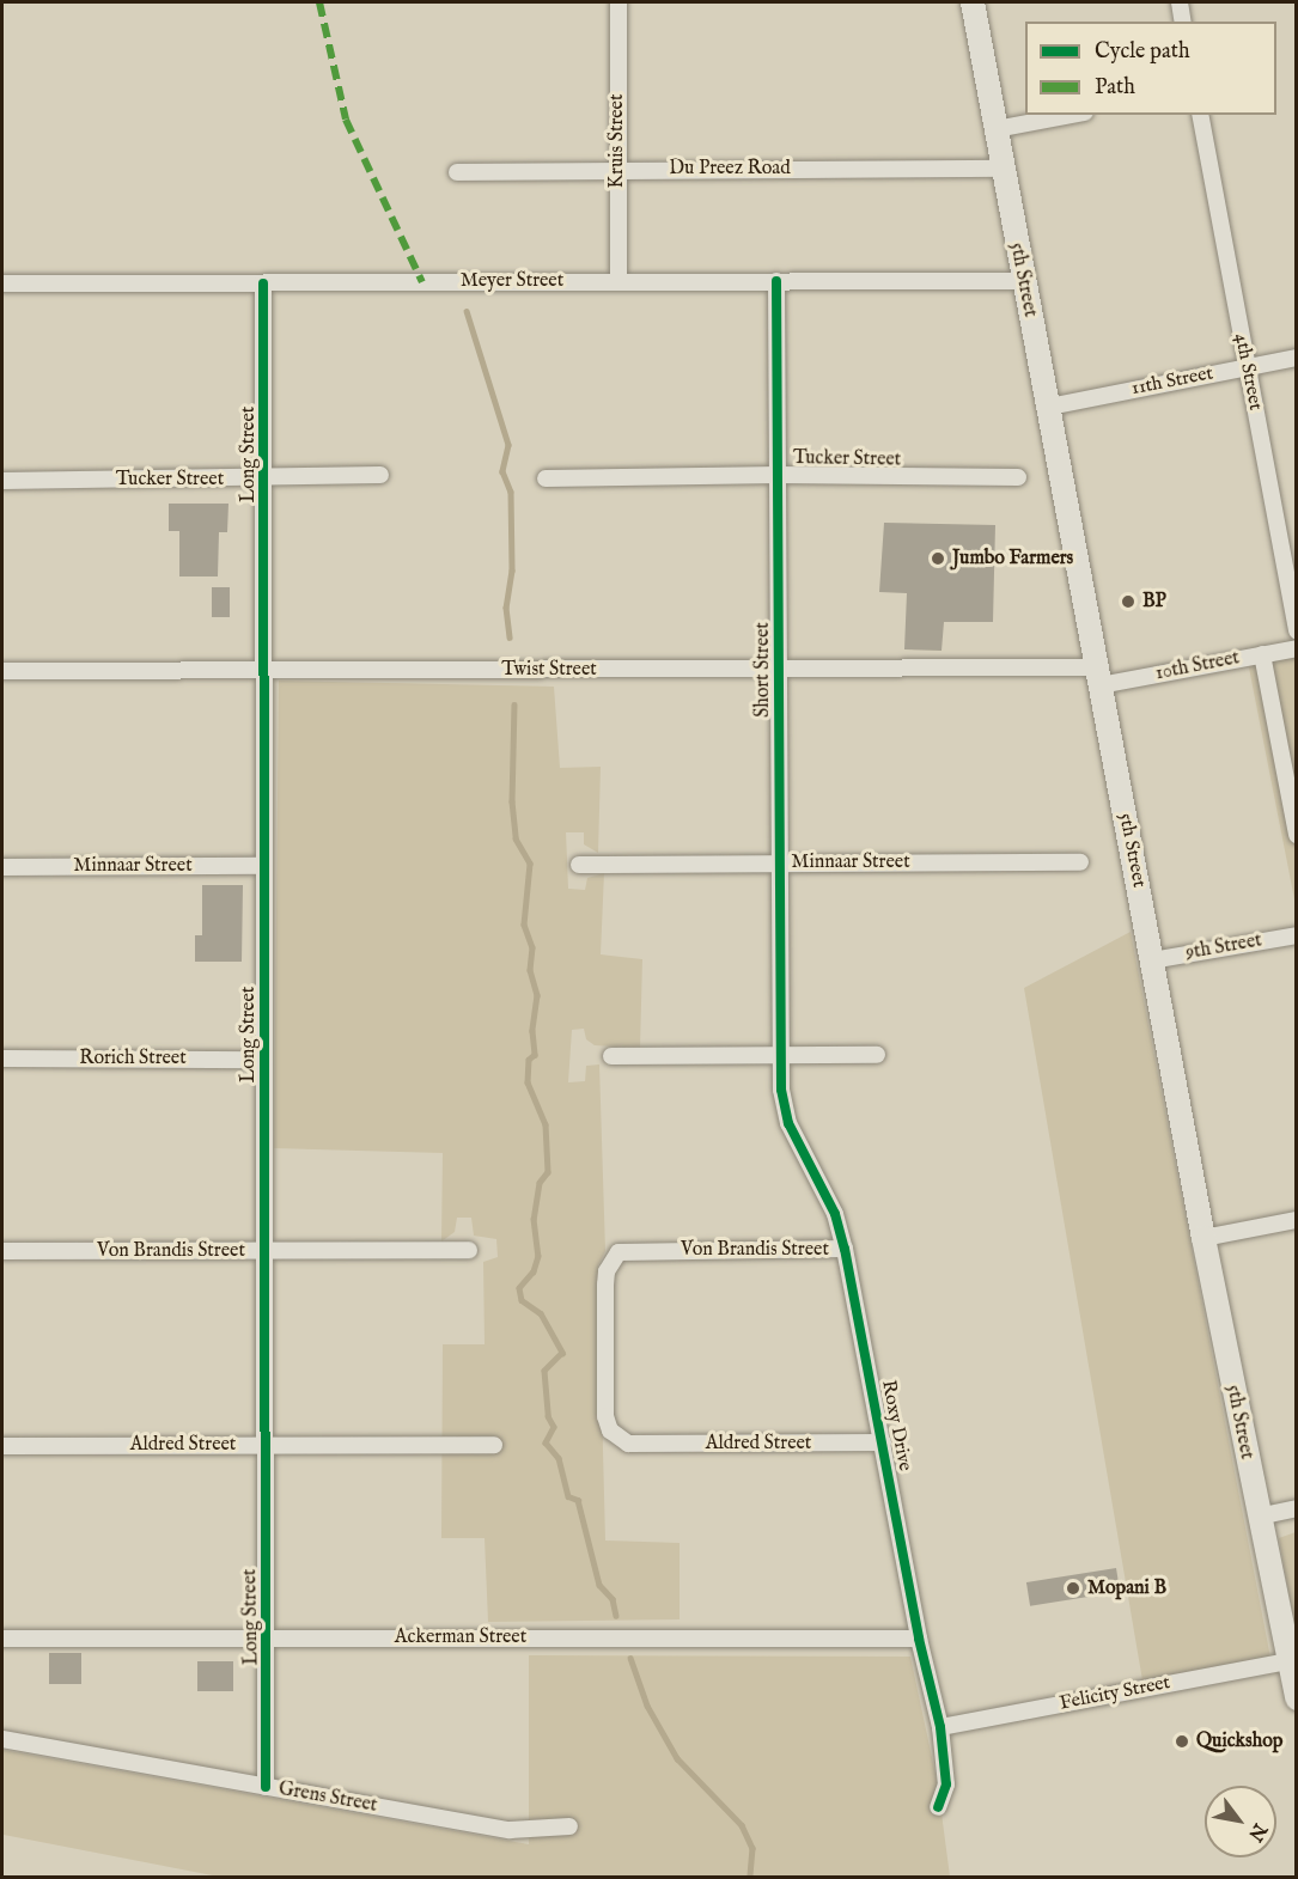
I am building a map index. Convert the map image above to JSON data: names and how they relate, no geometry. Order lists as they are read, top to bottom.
{
  "streets": {
    "main road": ["5th Street"],
    "street": [
      "Kruis Street",
      "Du Preez Road",
      "Meyer Street",
      "4th Street",
      "11th Street",
      "Long Street",
      "Tucker Street",
      "10th Street",
      "Twist Street",
      "Short Street",
      "Minnaar Street",
      "9th Street",
      "Rorich Street",
      "Von Brandis Street",
      "Roxy Drive",
      "Aldred Street",
      "Ackerman Street",
      "Felicity Street",
      "Grens Street"
    ]
  },
  "crossings": [
    ["Kruis Street", "Du Preez Road"],
    ["Kruis Street", "Meyer Street"],
    ["Du Preez Road", "5th Street"],
    ["5th Street", "Meyer Street"],
    ["5th Street", "11th Street"],
    ["5th Street", "10th Street"],
    ["5th Street", "Twist Street"],
    ["5th Street", "9th Street"],
    ["5th Street", "Felicity Street"],
    ["Meyer Street", "Long Street"],
    ["Meyer Street", "Short Street"],
    ["4th Street", "11th Street"],
    ["Long Street", "Tucker Street"],
    ["Long Street", "Twist Street"],
    ["Long Street", "Minnaar Street"],
    ["Long Street", "Rorich Street"],
    ["Long Street", "Von Brandis Street"],
    ["Long Street", "Aldred Street"],
    ["Long Street", "Ackerman Street"],
    ["Long Street", "Grens Street"],
    ["Tucker Street", "Short Street"],
    ["10th Street", "Twist Street"],
    ["Twist Street", "Short Street"],
    ["Short Street", "Minnaar Street"],
    ["Short Street", "Roxy Drive"],
    ["Von Brandis Street", "Roxy Drive"],
    ["Von Brandis Street", "Aldred Street"],
    ["Roxy Drive", "Aldred Street"],
    ["Roxy Drive", "Ackerman Street"],
    ["Roxy Drive", "Felicity Street"]
  ],
  "places": [
    "Jumbo Farmers",
    "BP",
    "Mopani B",
    "Quickshop"
  ],
  "legend": ["Cycle path", "Path"],
  "north": "bottom right"
}
